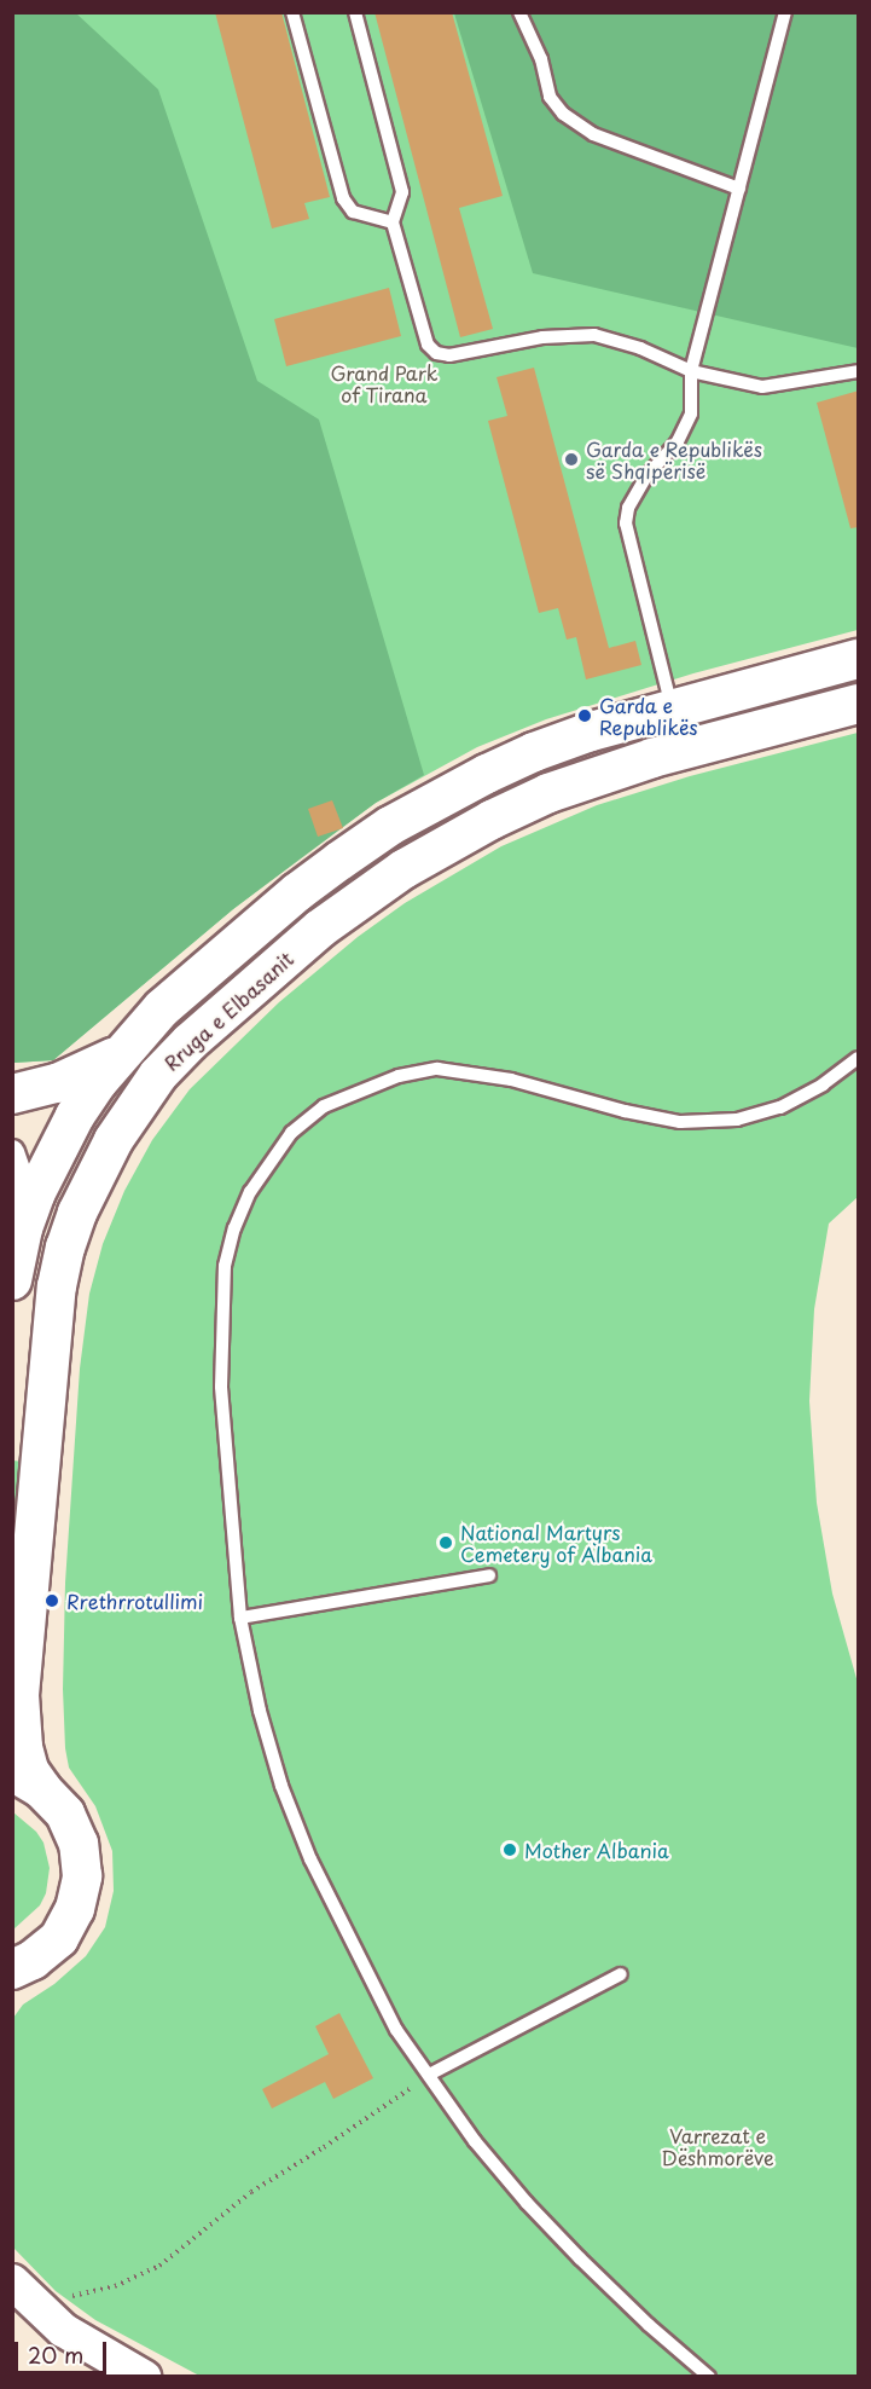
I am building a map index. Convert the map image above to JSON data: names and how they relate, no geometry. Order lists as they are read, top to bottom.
{
  "streets": {
    "main road": ["Rruga e Elbasanit"]
  },
  "parks": ["Grand Park of Tirana", "Varrezat e Dëshmorëve"],
  "places": [
    "Garda e Republikës së Shqipërisë",
    "Garda e Republikës",
    "National Martyrs Cemetery of Albania",
    "Rrethrrotullimi",
    "Mother Albania"
  ],
  "scale_bar": "20 m"
}
